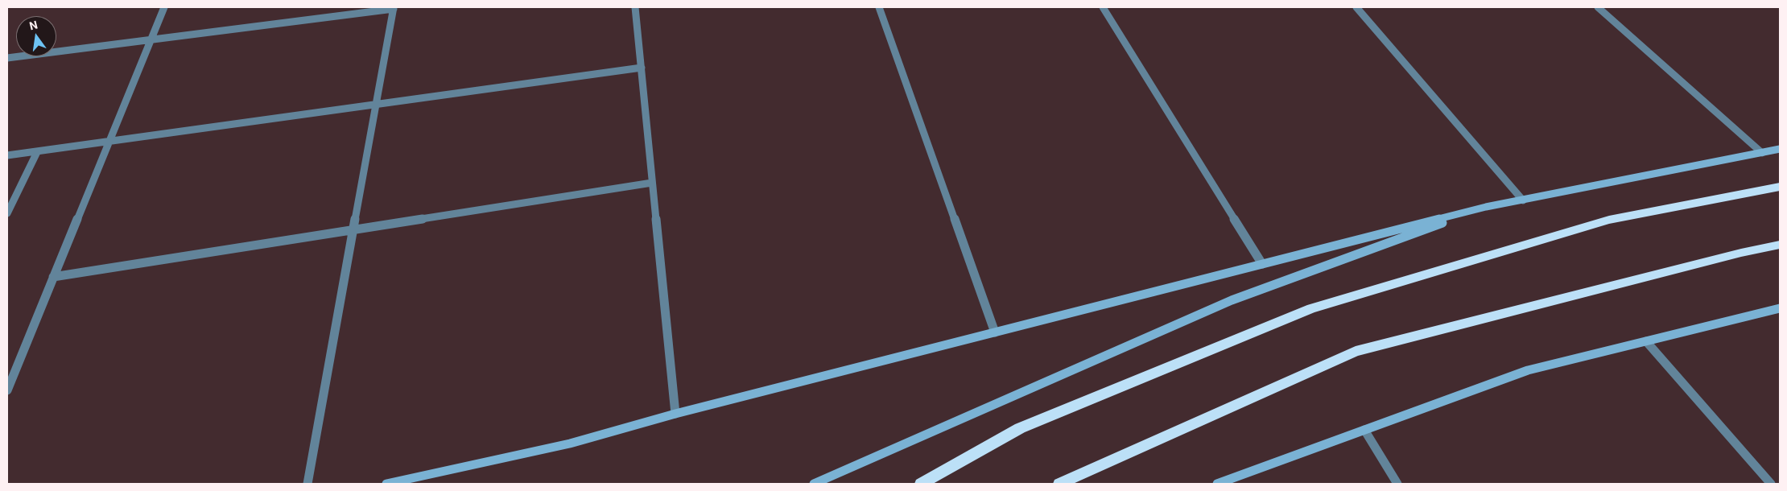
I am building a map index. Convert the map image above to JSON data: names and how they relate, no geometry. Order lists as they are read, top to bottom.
{
  "north": "top"
}
